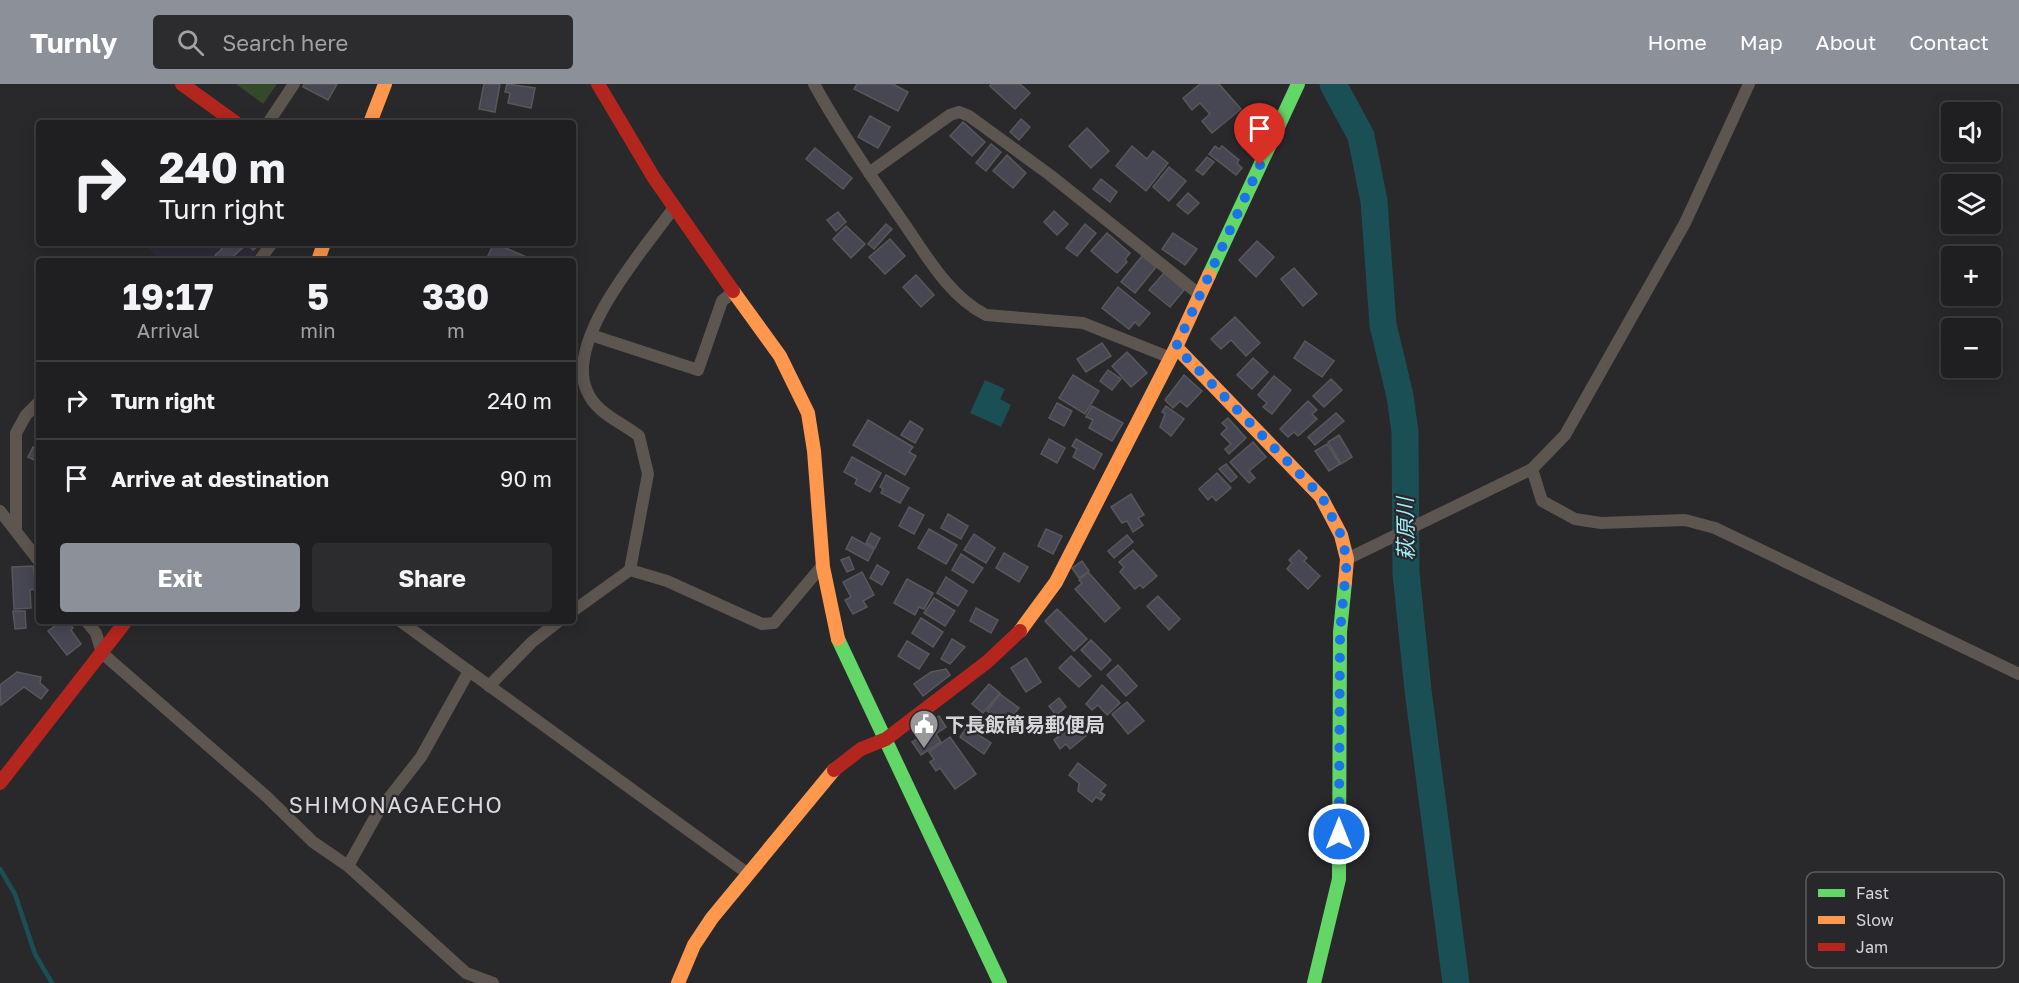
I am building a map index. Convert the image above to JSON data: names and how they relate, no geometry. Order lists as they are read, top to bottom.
{
  "districts": ["SHIMONAGAECHO"],
  "water": ["萩原川"],
  "places": {
    "public building": ["下長飯簡易郵便局"]
  },
  "legend": ["Fast", "Slow", "Jam"],
  "page": {
    "header": "Turnly",
    "search": "Search here",
    "nav": [
      "Home",
      "Map",
      "About",
      "Contact"
    ],
    "map_buttons": ["+", "−"],
    "turn": ["240 m", "Turn right"],
    "eta": [
      "19:17",
      "Arrival",
      "5",
      "min",
      "330",
      "m"
    ],
    "list": [
      {
        "name": "Turn right",
        "value": "240 m"
      },
      {
        "name": "Arrive at destination",
        "value": "90 m"
      }
    ],
    "buttons": ["Exit", "Share"]
  }
}
